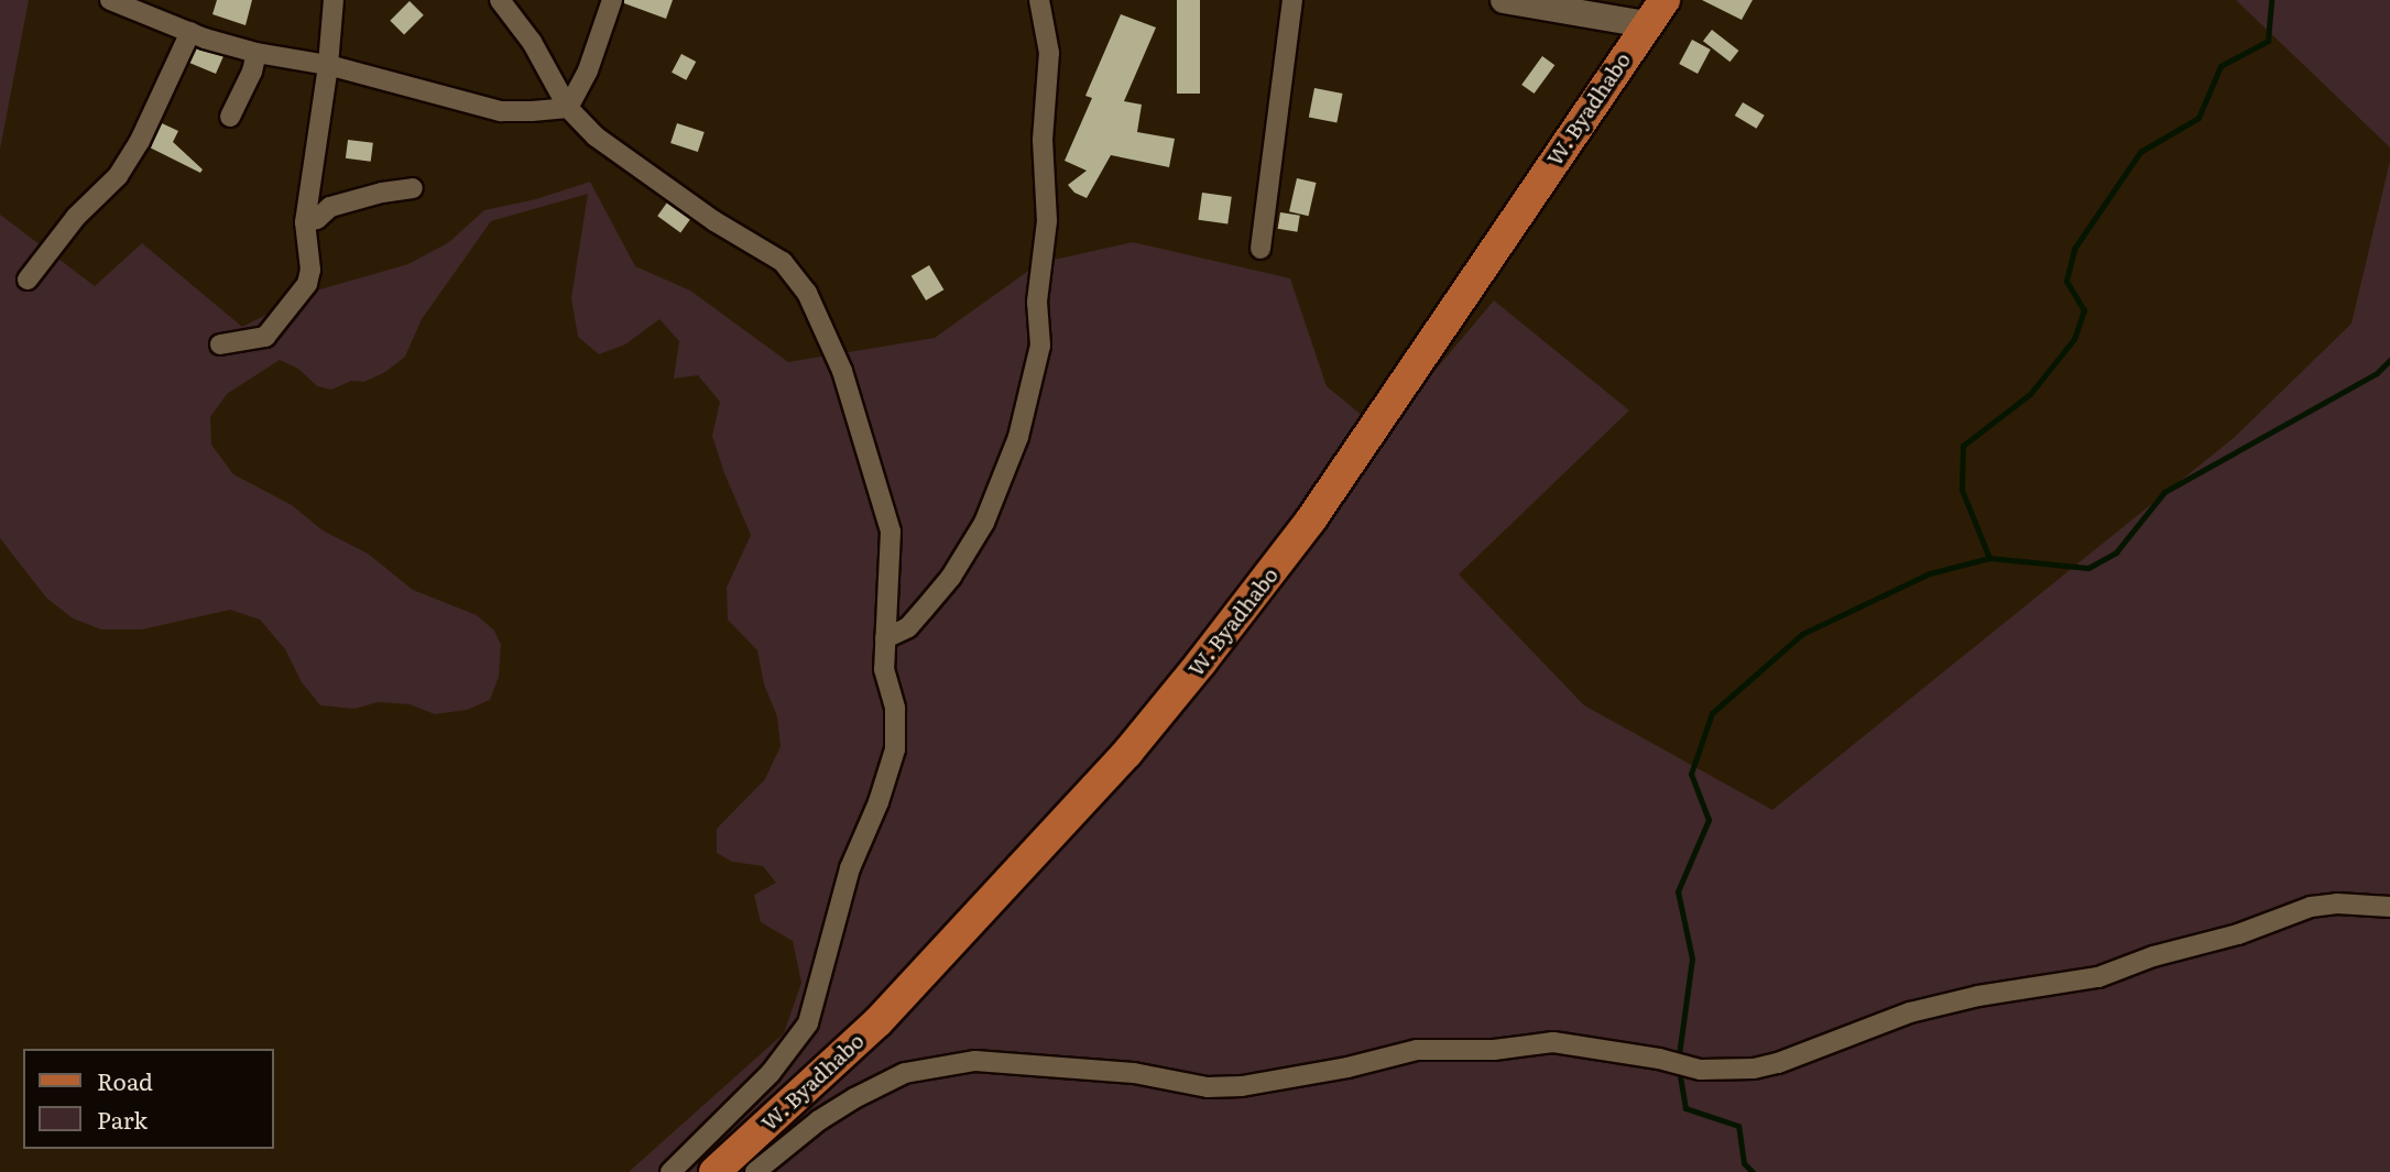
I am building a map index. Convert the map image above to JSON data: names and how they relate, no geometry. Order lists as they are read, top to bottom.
{
  "streets": {
    "main road": ["W. Byadhabo"]
  },
  "legend": ["Road", "Park"]
}
